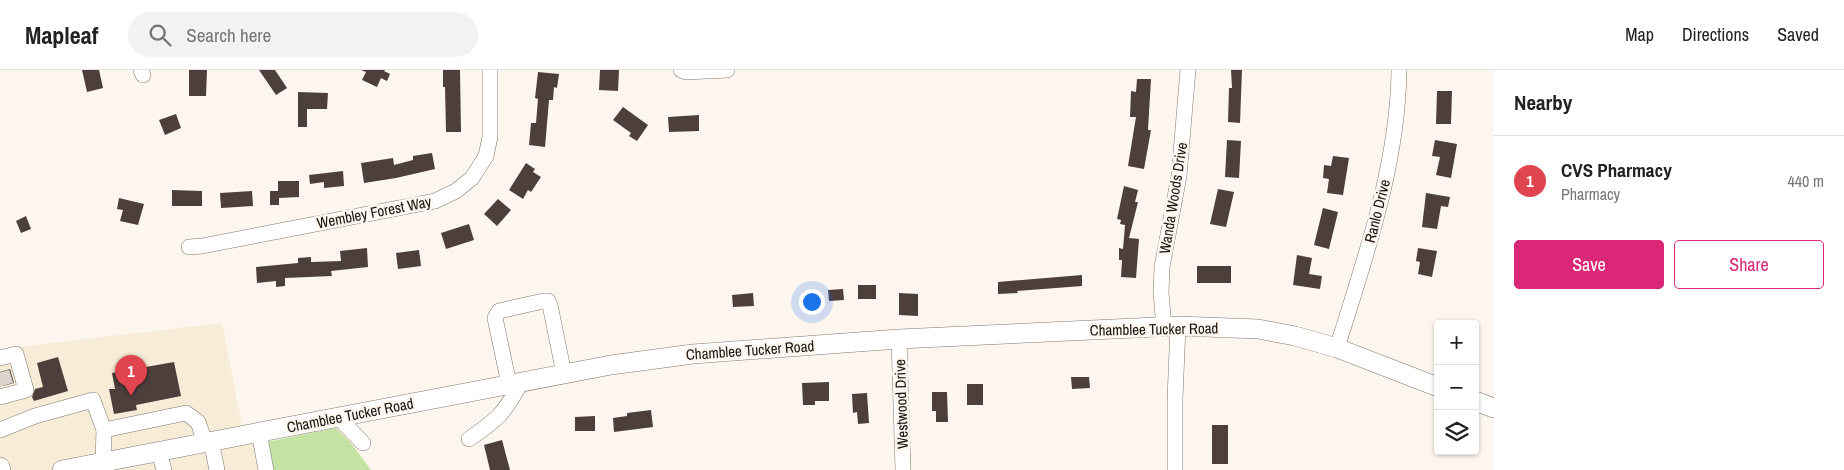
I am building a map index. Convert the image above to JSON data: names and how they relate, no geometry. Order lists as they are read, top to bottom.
{
  "streets": {
    "main road": ["Chamblee Tucker Road"],
    "street": [
      "Wanda Woods Drive",
      "Ranlo Drive",
      "Wembley Forest Way",
      "Westwood Drive"
    ]
  },
  "crossings": [
    ["Wanda Woods Drive", "Chamblee Tucker Road"],
    ["Ranlo Drive", "Chamblee Tucker Road"],
    ["Chamblee Tucker Road", "Westwood Drive"]
  ],
  "page": {
    "header": "Mapleaf",
    "search": "Search here",
    "nav": ["Map", "Directions", "Saved"],
    "heading": "Nearby",
    "list": [
      {
        "mark": "1",
        "name": "CVS Pharmacy",
        "note": "Pharmacy",
        "value": "440 m"
      }
    ],
    "buttons": ["Save", "Share"],
    "map_buttons": ["+", "−"],
    "pins": "1"
  }
}
